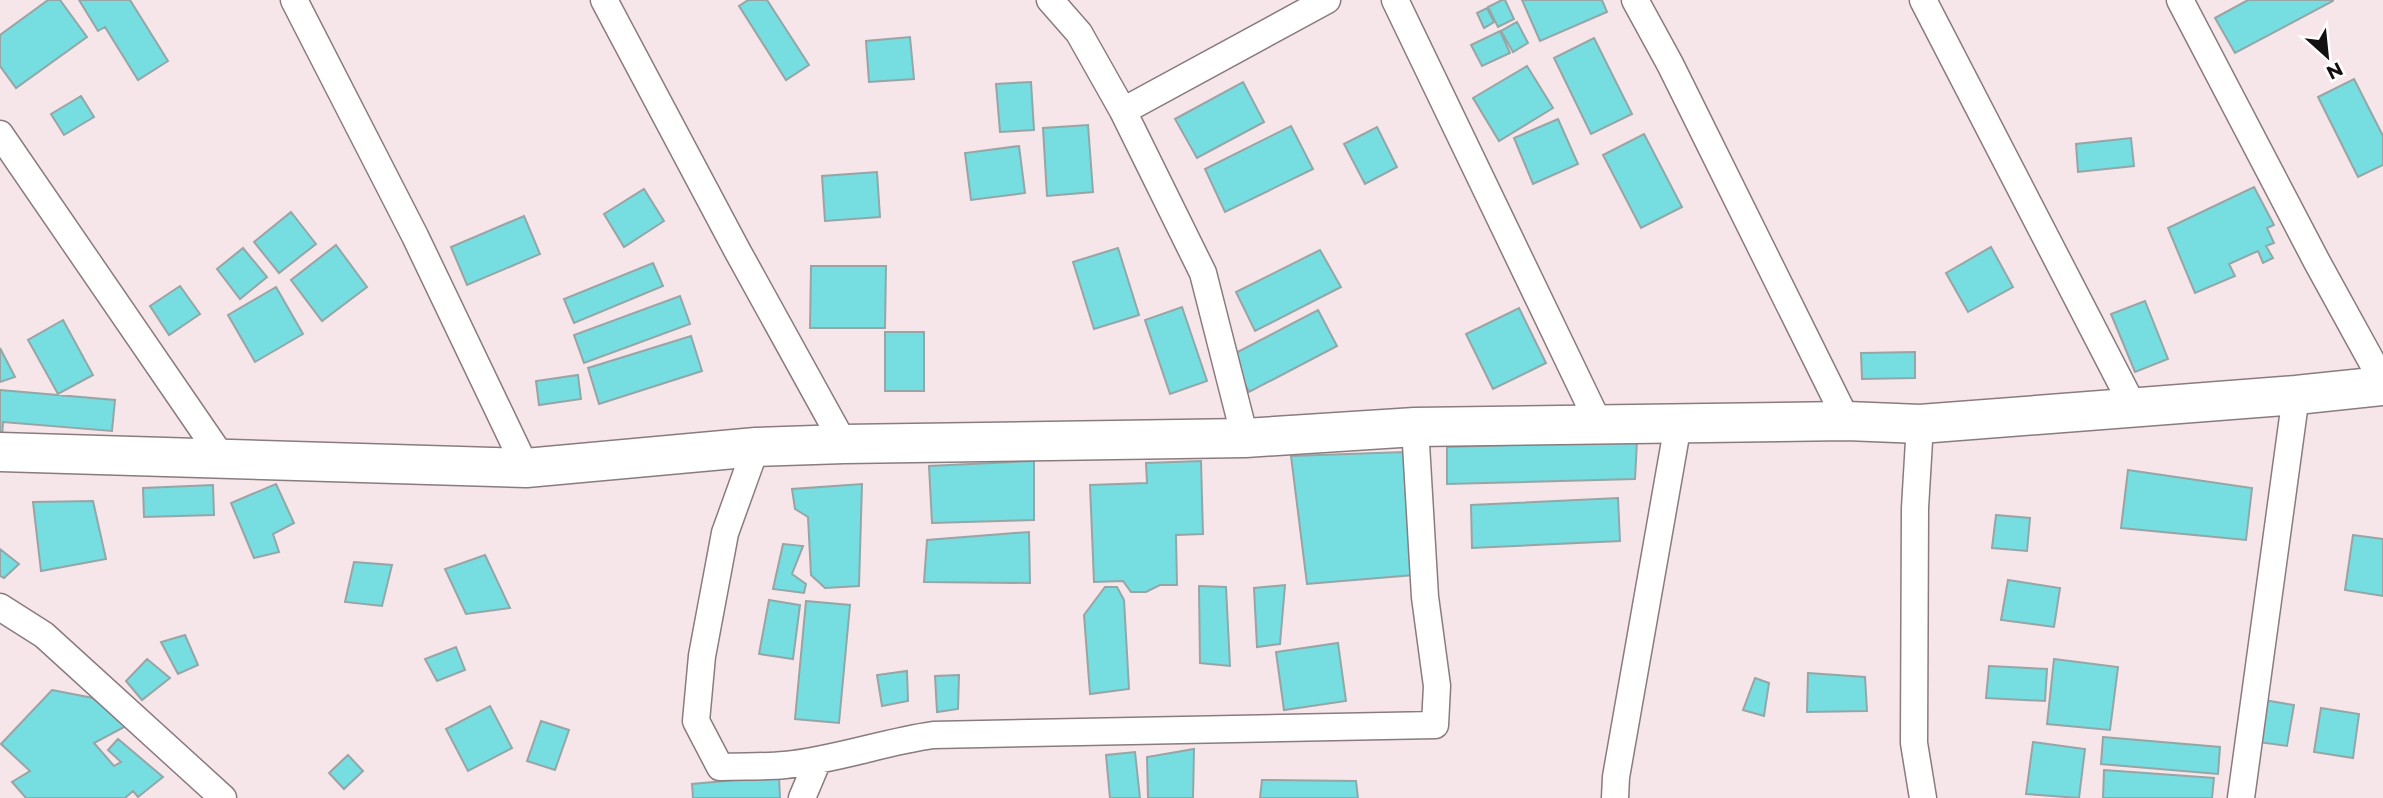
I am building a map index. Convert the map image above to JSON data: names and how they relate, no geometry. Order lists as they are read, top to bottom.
{
  "north": "bottom right"
}
